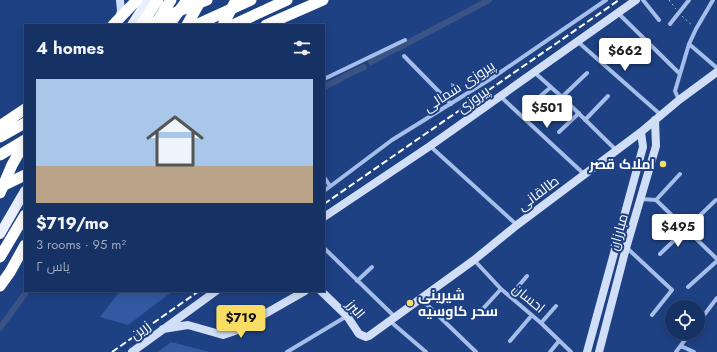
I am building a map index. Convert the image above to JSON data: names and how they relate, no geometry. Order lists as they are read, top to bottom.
{
  "streets": {
    "street": [
      "پیروزی شمالی",
      "پیروزی",
      "طالقانی",
      "مبارزان",
      "احسان",
      "البرز",
      "زرین"
    ]
  },
  "crossings": [
    ["طالقانی", "مبارزان"],
    ["طالقانی", "احسان"],
    ["طالقانی", "البرز"]
  ],
  "places": ["املاک قصر", "شیرینی سحر کاوسیه"],
  "page": {
    "heading": "4 homes",
    "price": [
      "$662",
      "$501",
      "$495",
      "$719"
    ],
    "list": [
      {
        "name": "$719/mo",
        "note": "3 rooms · 95 m² · یاس ۲"
      }
    ]
  }
}
